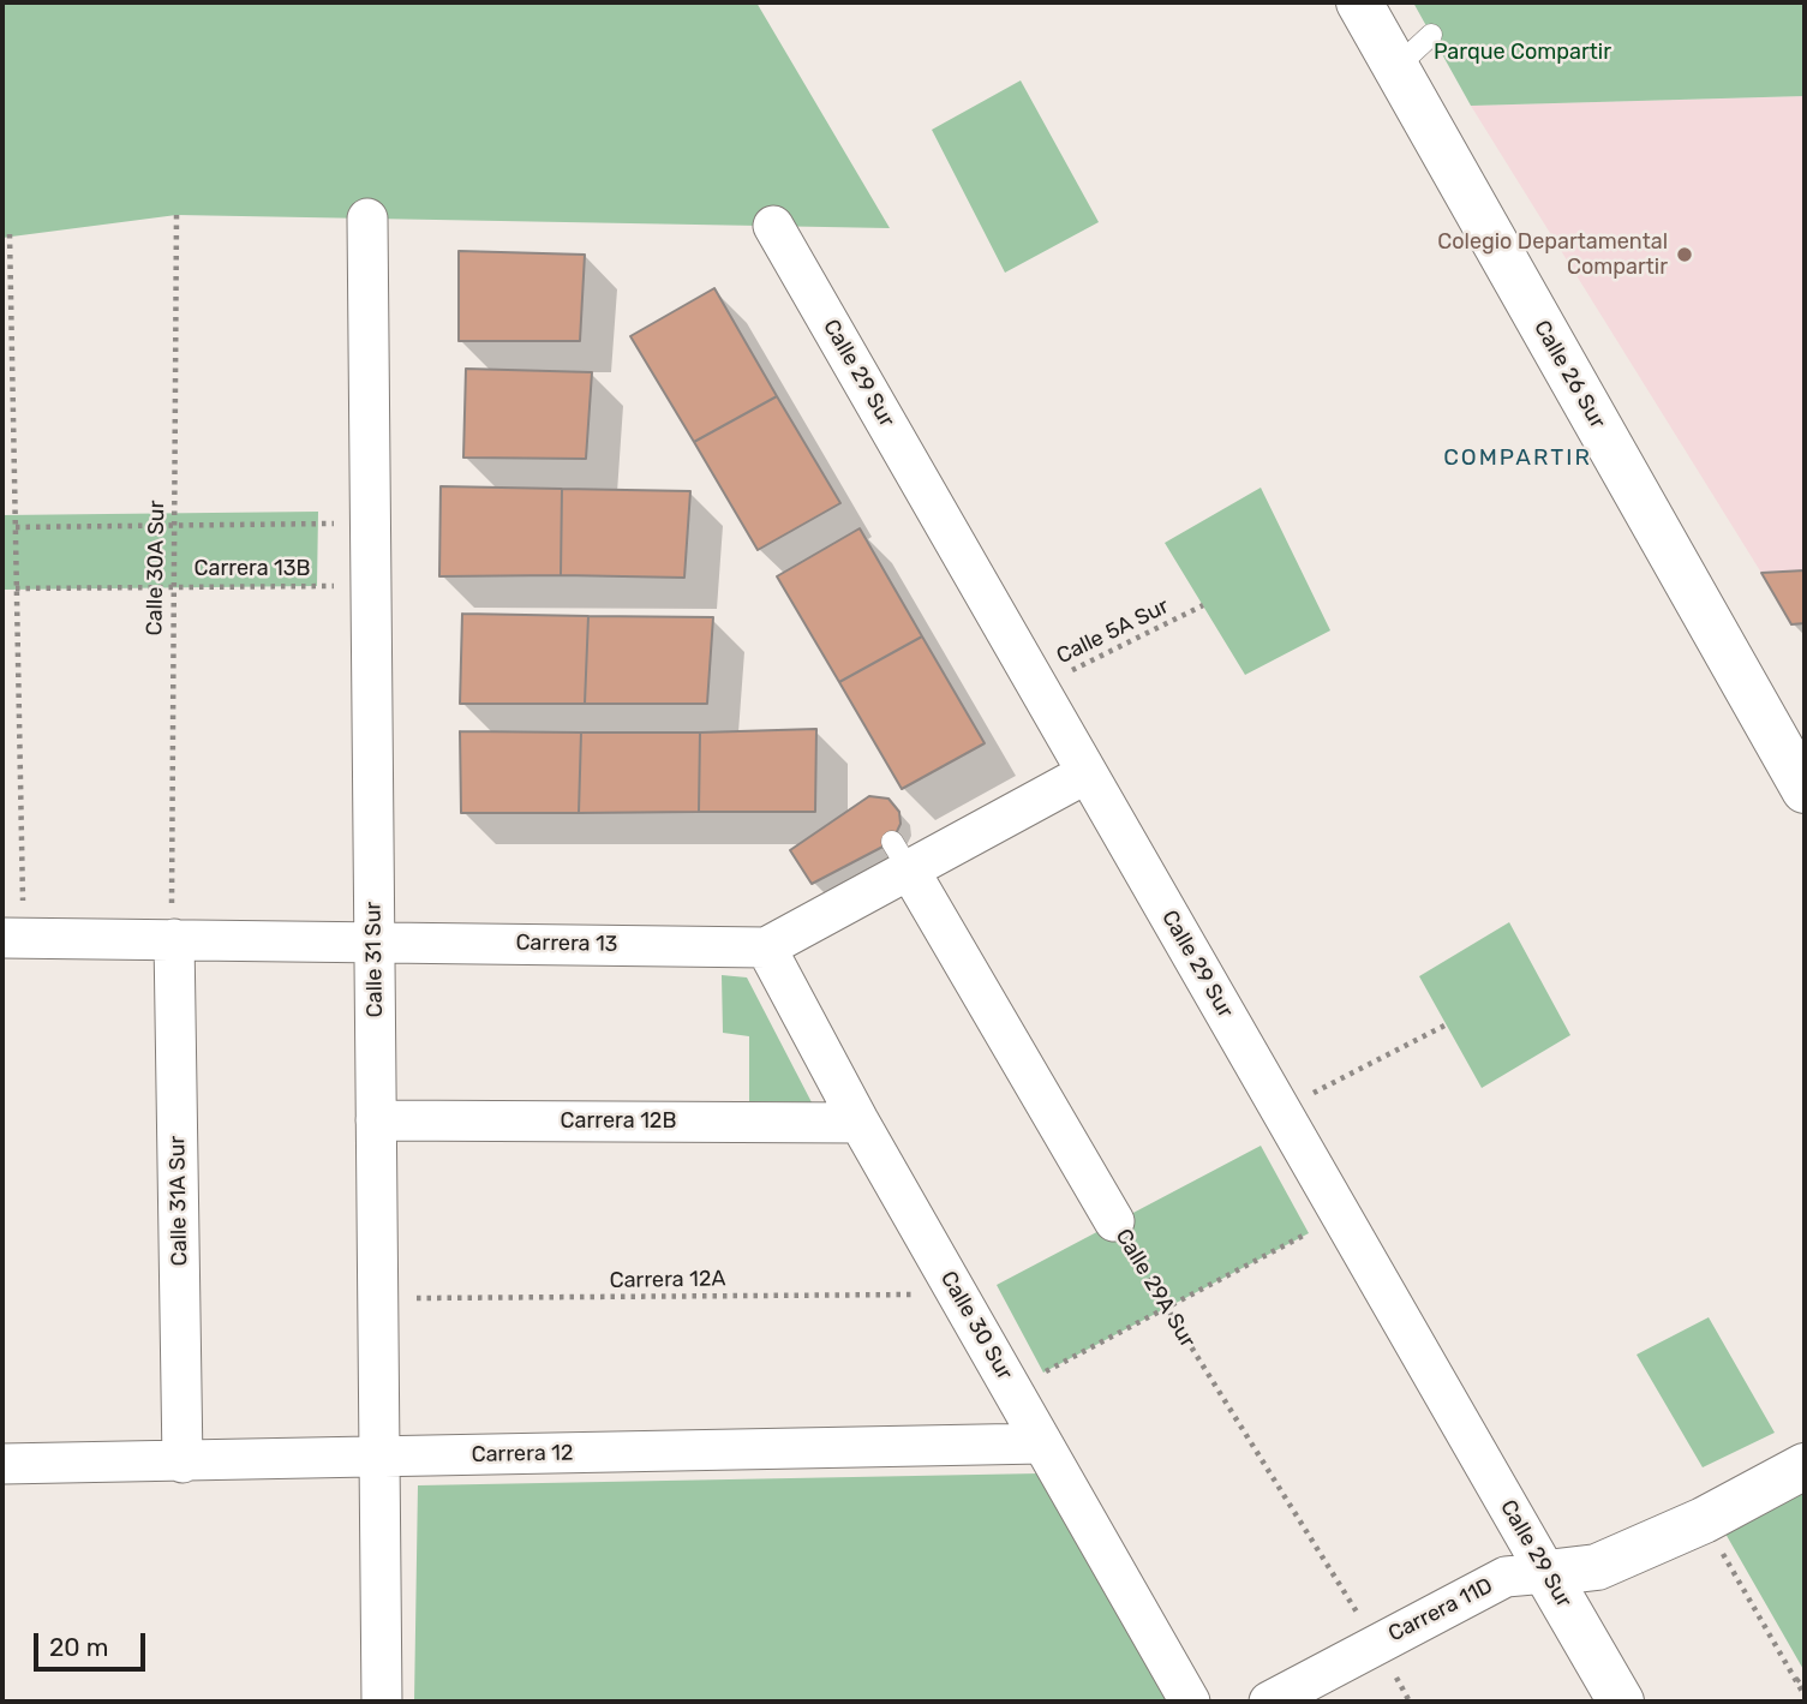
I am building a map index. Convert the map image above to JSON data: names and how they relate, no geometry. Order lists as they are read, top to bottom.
{
  "streets": {
    "street": [
      "Calle 29 Sur",
      "Calle 26 Sur",
      "Carrera 13",
      "Calle 31 Sur",
      "Carrera 12B",
      "Calle 31A Sur",
      "Calle 29A Sur",
      "Calle 30 Sur",
      "Carrera 12",
      "Carrera 11D"
    ],
    "path": [
      "Calle 30A Sur",
      "Carrera 13B",
      "Calle 5A Sur",
      "Carrera 12A"
    ]
  },
  "crossings": [
    ["Calle 29 Sur", "Calle 5A Sur"],
    ["Calle 29 Sur", "Carrera 13"],
    ["Calle 29 Sur", "Carrera 11D"],
    ["Calle 30A Sur", "Carrera 13B"],
    ["Calle 30A Sur", "Carrera 13"],
    ["Calle 30A Sur", "Calle 31A Sur"],
    ["Carrera 13", "Calle 31 Sur"],
    ["Carrera 13", "Calle 31A Sur"],
    ["Carrera 13", "Calle 29A Sur"],
    ["Carrera 13", "Calle 30 Sur"],
    ["Calle 31 Sur", "Carrera 12B"],
    ["Calle 31 Sur", "Carrera 12A"],
    ["Calle 31 Sur", "Carrera 12"],
    ["Carrera 12B", "Calle 30 Sur"],
    ["Calle 31A Sur", "Carrera 12"],
    ["Carrera 12A", "Calle 30 Sur"],
    ["Calle 29A Sur", "Carrera 11D"],
    ["Calle 30 Sur", "Carrera 12"]
  ],
  "districts": ["COMPARTIR"],
  "parks": ["Parque Compartir"],
  "places": ["Colegio Departamental Compartir"],
  "scale_bar": "20 m"
}
